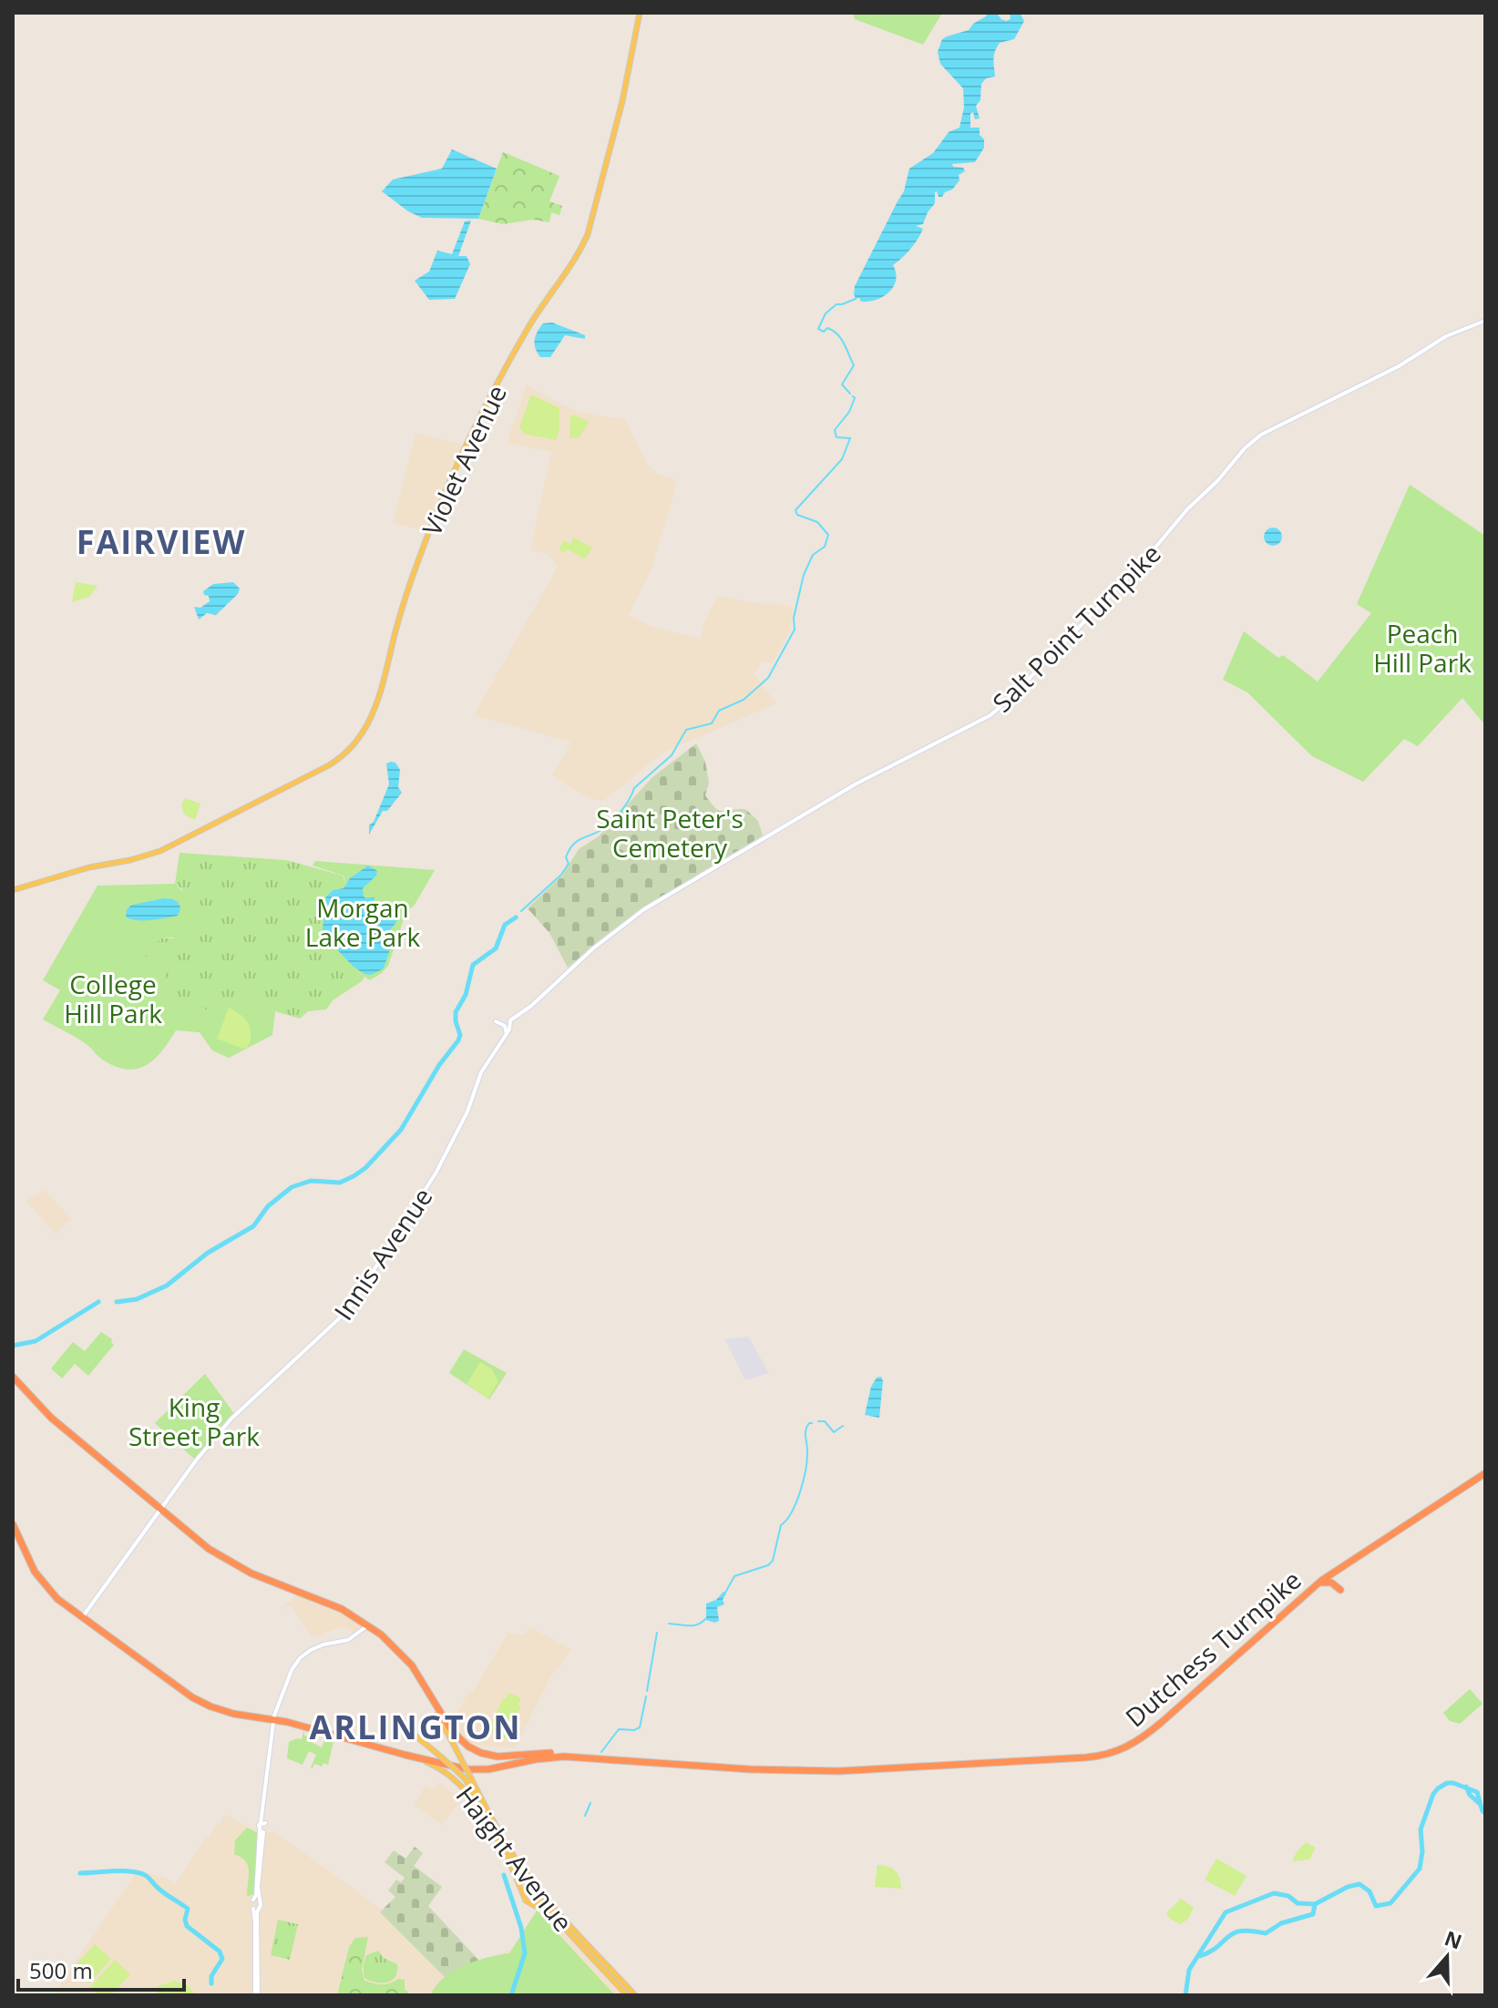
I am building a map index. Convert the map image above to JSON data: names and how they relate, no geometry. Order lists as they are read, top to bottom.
{
  "streets": {
    "highway": ["Dutchess Turnpike"],
    "main road": [
      "Violet Avenue",
      "Salt Point Turnpike",
      "Innis Avenue",
      "Haight Avenue"
    ]
  },
  "crossings": [
    ["Salt Point Turnpike", "Innis Avenue"],
    ["Innis Avenue", "Dutchess Turnpike"],
    ["Dutchess Turnpike", "Haight Avenue"]
  ],
  "districts": ["FAIRVIEW", "ARLINGTON"],
  "parks": [
    "Peach Hill Park",
    "Saint Peter's Cemetery",
    "Morgan Lake Park",
    "College Hill Park",
    "King Street Park"
  ],
  "scale_bar": "500 m",
  "north": "top"
}
